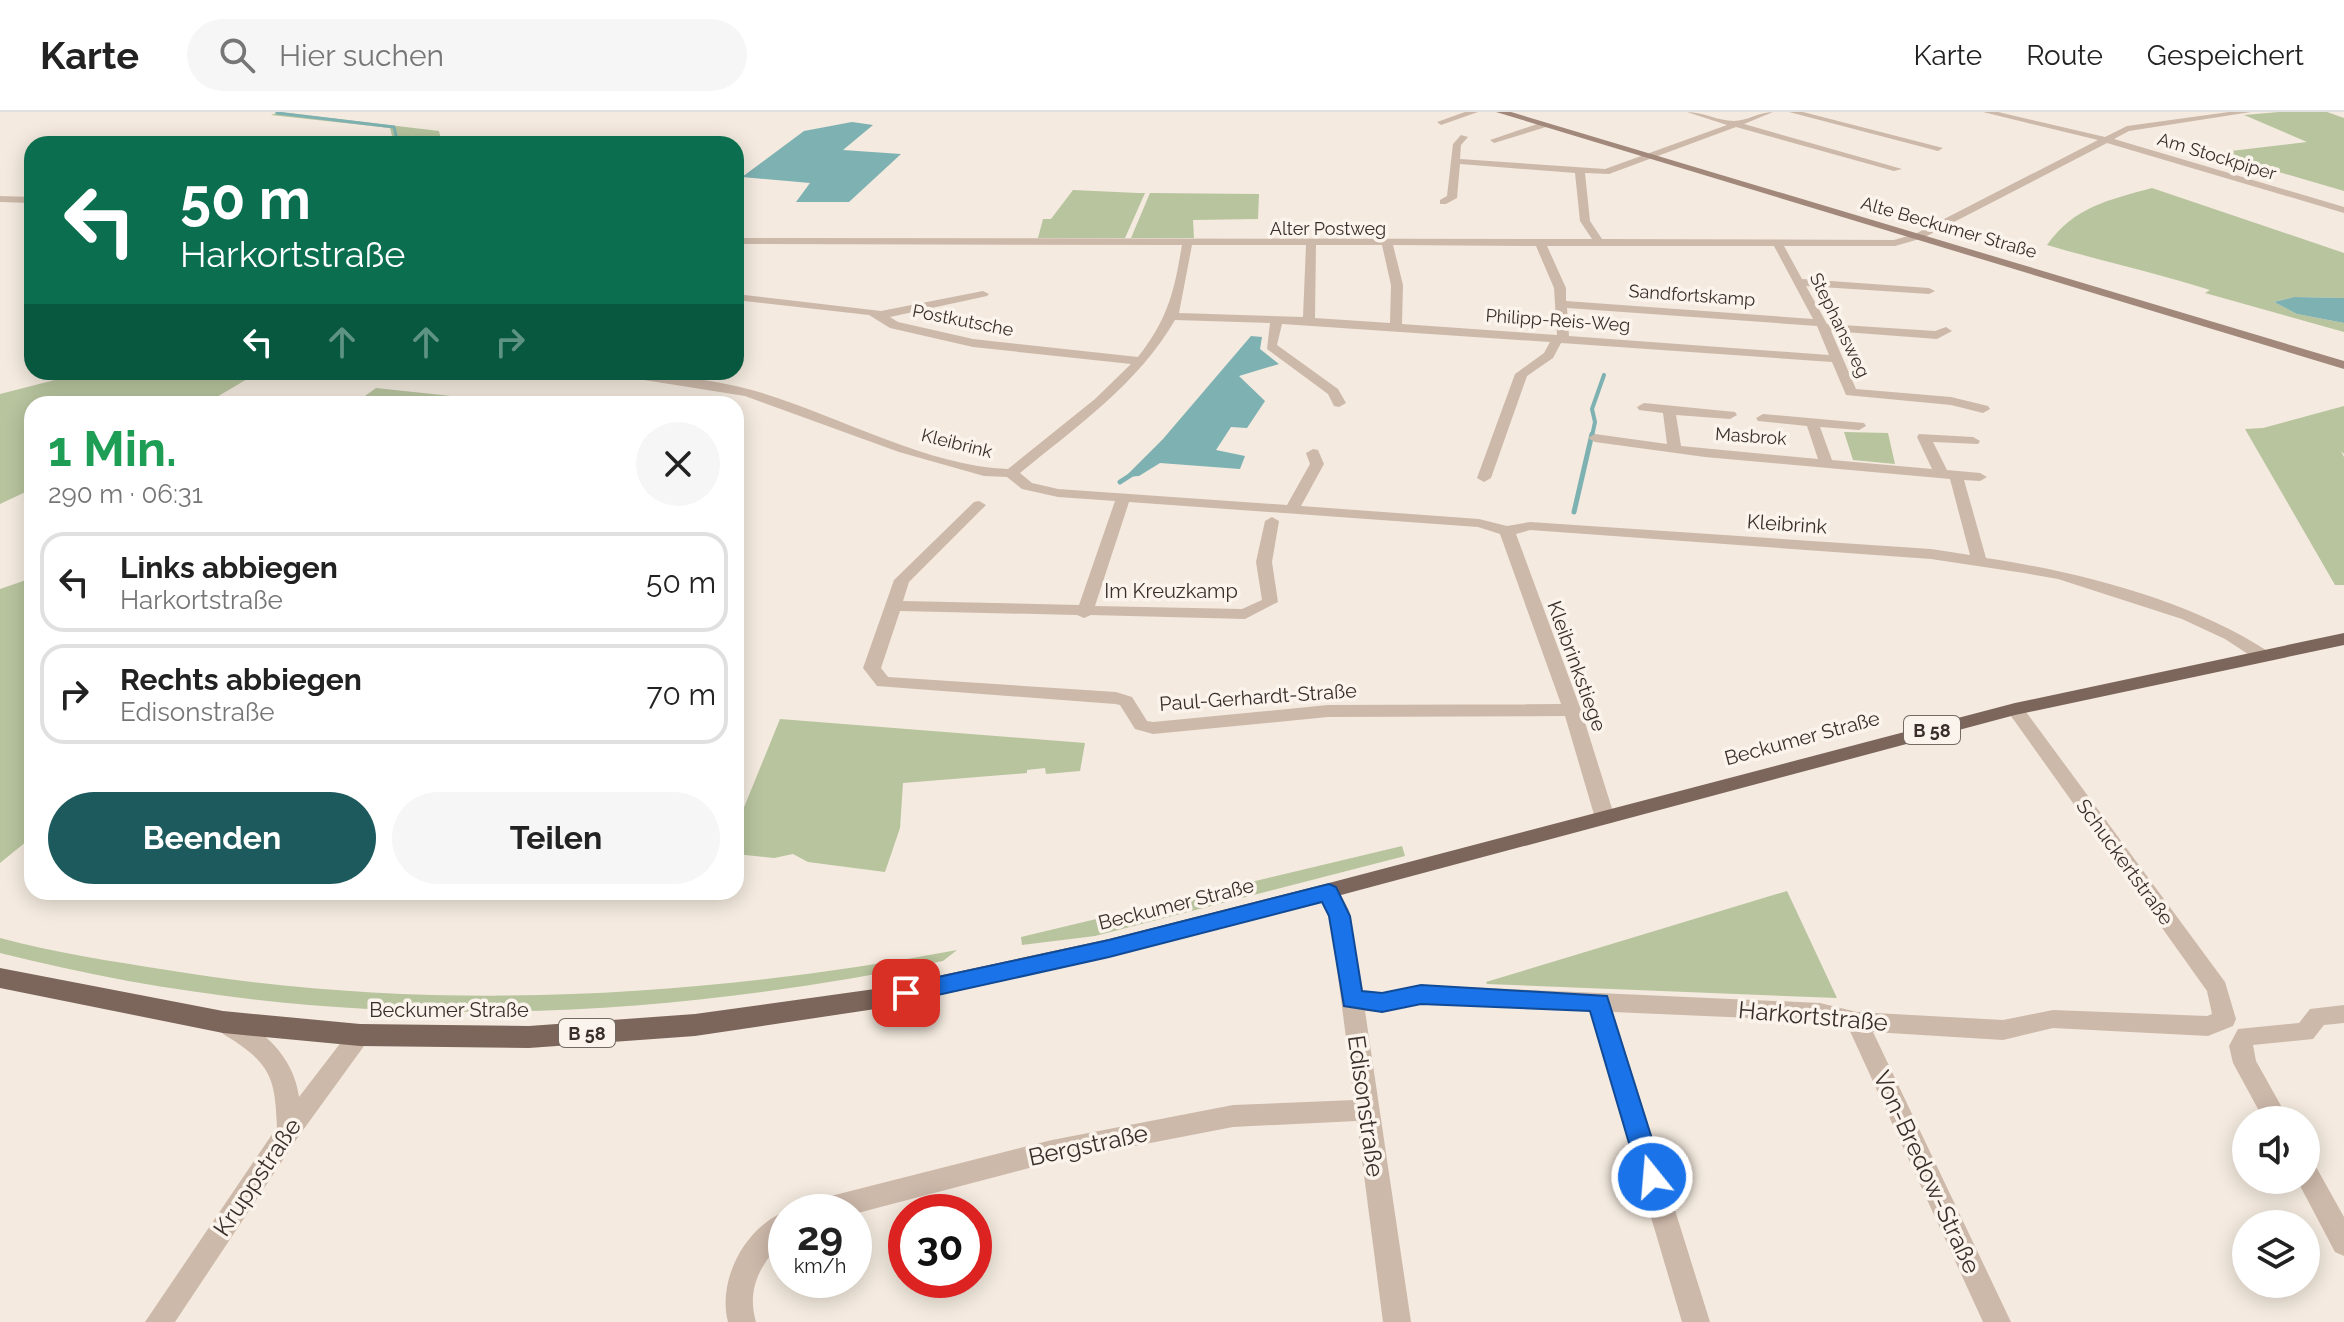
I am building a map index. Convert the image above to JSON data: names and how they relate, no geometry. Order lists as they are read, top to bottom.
{
  "streets": {
    "main road": ["B 58", "Beckumer Straße"],
    "street": [
      "Am Stockpiper",
      "Alte Beckumer Straße",
      "Alter Postweg",
      "Sandfortskamp",
      "Postkutsche",
      "Philipp-Reis-Weg",
      "Stephansweg",
      "Masbrok",
      "Kleibrink",
      "Im Kreuzkamp",
      "Kleibrinkstiege",
      "Paul-Gerhardt-Straße",
      "Schuckertstraße",
      "Harkortstraße",
      "Edisonstraße",
      "Bergstraße",
      "Von-Bredow-Straße",
      "Kruppstraße"
    ]
  },
  "crossings": [
    ["Am Stockpiper", "Alter Postweg"],
    ["Alte Beckumer Straße", "Alter Postweg"],
    ["Alter Postweg", "Stephansweg"],
    ["Sandfortskamp", "Stephansweg"],
    ["Philipp-Reis-Weg", "Stephansweg"],
    ["Kleibrink", "Im Kreuzkamp"],
    ["Kleibrink", "Kleibrinkstiege"],
    ["Kleibrink", "Beckumer Straße"],
    ["Im Kreuzkamp", "Paul-Gerhardt-Straße"],
    ["Kleibrinkstiege", "Paul-Gerhardt-Straße"],
    ["Kleibrinkstiege", "Beckumer Straße"],
    ["Beckumer Straße", "Schuckertstraße"],
    ["Beckumer Straße", "Edisonstraße"],
    ["Beckumer Straße", "Kruppstraße"],
    ["Schuckertstraße", "Harkortstraße"],
    ["Harkortstraße", "Edisonstraße"],
    ["Harkortstraße", "Von-Bredow-Straße"],
    ["Edisonstraße", "Bergstraße"]
  ],
  "page": {
    "header": "Karte",
    "search": "Hier suchen",
    "nav": ["Karte", "Route", "Gespeichert"],
    "turn": ["50 m", "Harkortstraße"],
    "heading": ["1 Min.", "290 m · 06:31"],
    "list": [
      {
        "name": "Links abbiegen",
        "note": "Harkortstraße",
        "value": "50 m"
      },
      {
        "name": "Rechts abbiegen",
        "note": "Edisonstraße",
        "value": "70 m"
      }
    ],
    "buttons": ["Beenden", "Teilen"],
    "speed": "29 km/h",
    "limit": "30"
  }
}
